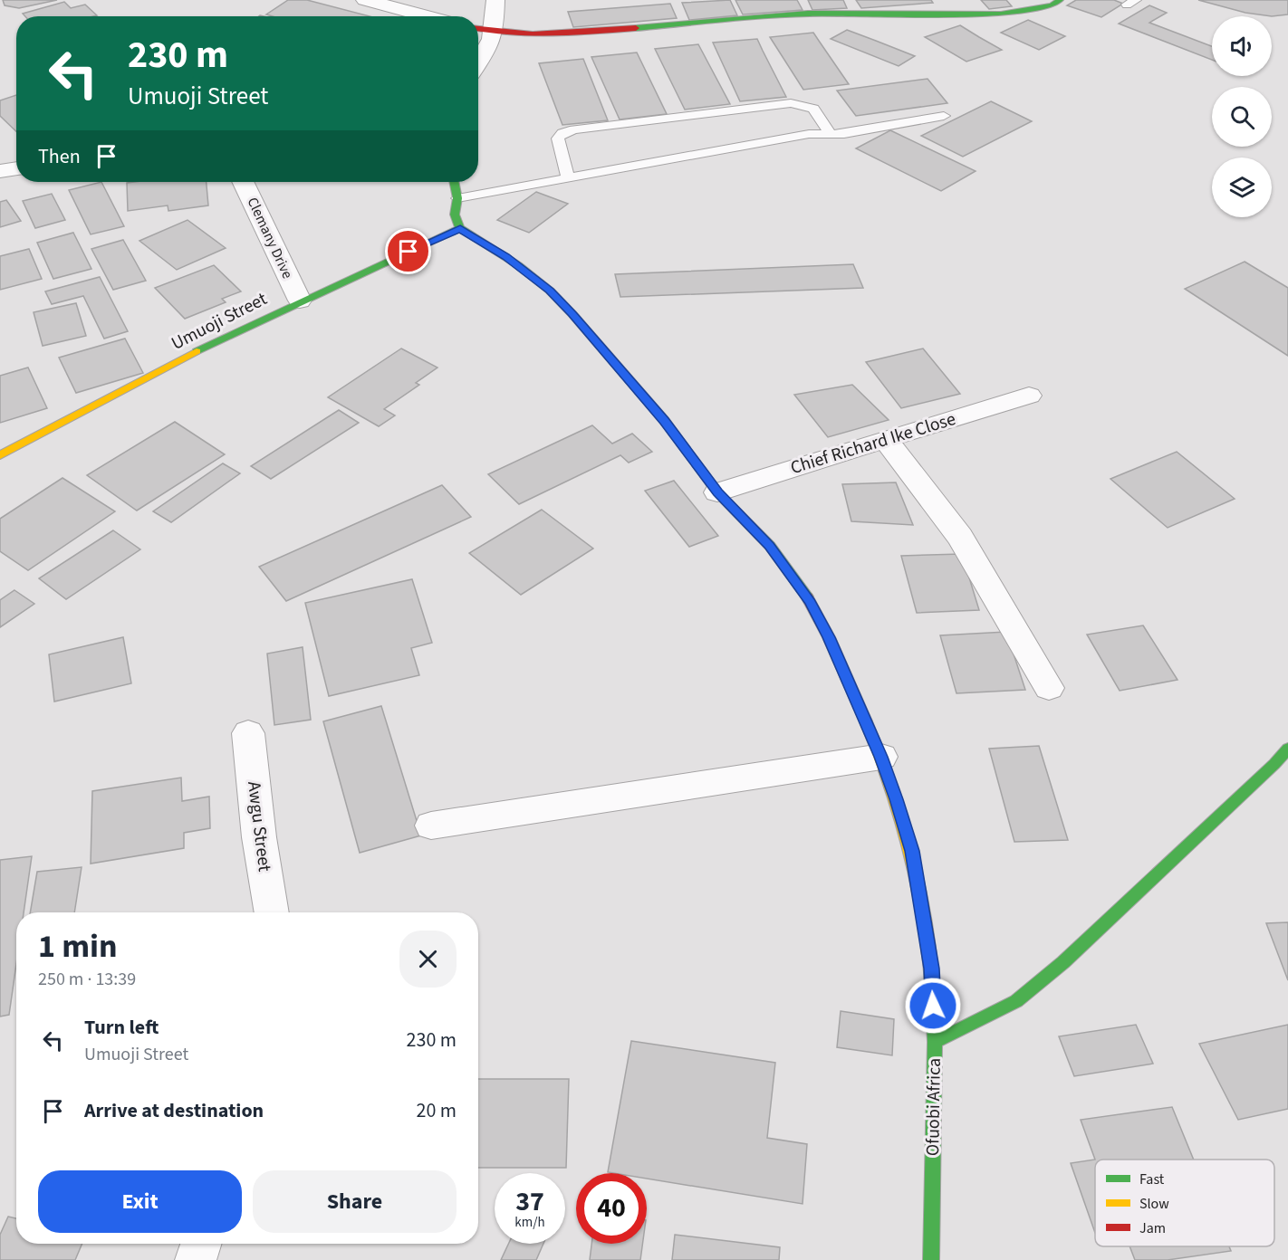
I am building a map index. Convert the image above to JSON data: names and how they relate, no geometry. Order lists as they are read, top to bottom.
{
  "streets": {
    "street": [
      "Clemany Drive",
      "Umuoji Street",
      "Chief Richard Ike Close",
      "Awgu Street",
      "Ofuobi Africa"
    ]
  },
  "crossings": [
    ["Clemany Drive", "Umuoji Street"],
    ["Umuoji Street", "Ofuobi Africa"],
    ["Chief Richard Ike Close", "Ofuobi Africa"]
  ],
  "legend": ["Fast", "Slow", "Jam"],
  "page": {
    "turn": ["230 m", "Umuoji Street"],
    "then": "Then",
    "heading": ["1 min", "250 m · 13:39"],
    "list": [
      {
        "name": "Turn left",
        "note": "Umuoji Street",
        "value": "230 m"
      },
      {
        "name": "Arrive at destination",
        "value": "20 m"
      }
    ],
    "buttons": ["Exit", "Share"],
    "speed": "37 km/h",
    "limit": "40"
  }
}
